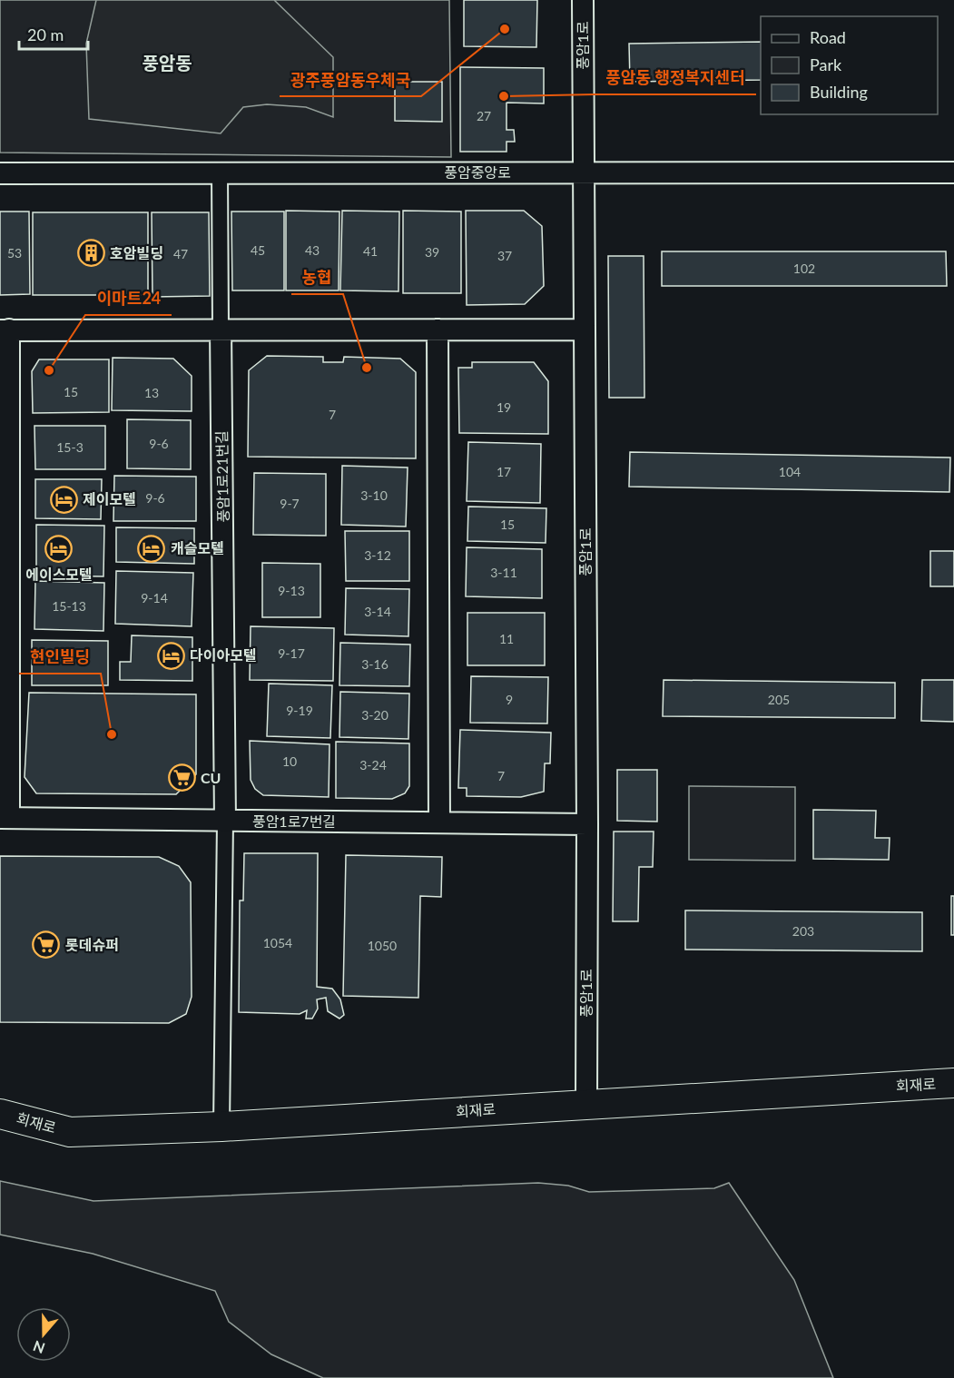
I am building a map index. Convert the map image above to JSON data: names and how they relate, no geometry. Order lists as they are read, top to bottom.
{
  "streets": {
    "main road": ["회재로"],
    "street": [
      "풍암1로",
      "풍암중앙로",
      "풍암1로21번길",
      "풍암1로7번길"
    ]
  },
  "crossings": [
    ["풍암1로", "풍암중앙로"],
    ["풍암1로", "풍암1로7번길"],
    ["풍암1로", "회재로"],
    ["풍암중앙로", "풍암1로21번길"],
    ["풍암1로21번길", "풍암1로7번길"]
  ],
  "districts": ["풍암동"],
  "places": {
    "other": [
      "광주풍암동우체국",
      "풍암동 행정복지센터",
      "농협",
      "이마트24",
      "현인빌딩"
    ],
    "building": ["호암빌딩"],
    "hotel": [
      "제이모텔",
      "캐슬모텔",
      "에이스모텔",
      "다이아모텔"
    ],
    "supermarket": ["CU", "롯데슈퍼"]
  },
  "house_numbers": [
    "27",
    "45",
    "43",
    "41",
    "39",
    "53",
    "47",
    "37",
    "102",
    "15",
    "13",
    "19",
    "7",
    "9-6",
    "15-3",
    "17",
    "104",
    "3-10",
    "9-6",
    "9-7",
    "15",
    "3-12",
    "3-11",
    "9-13",
    "9-14",
    "15-13",
    "3-14",
    "11",
    "9-17",
    "3-16",
    "9",
    "205",
    "9-19",
    "3-20",
    "10",
    "3-24",
    "7",
    "203",
    "1054",
    "1050"
  ],
  "legend": ["Road", "Park", "Building"],
  "scale_bar": "20 m",
  "north": "bottom"
}
